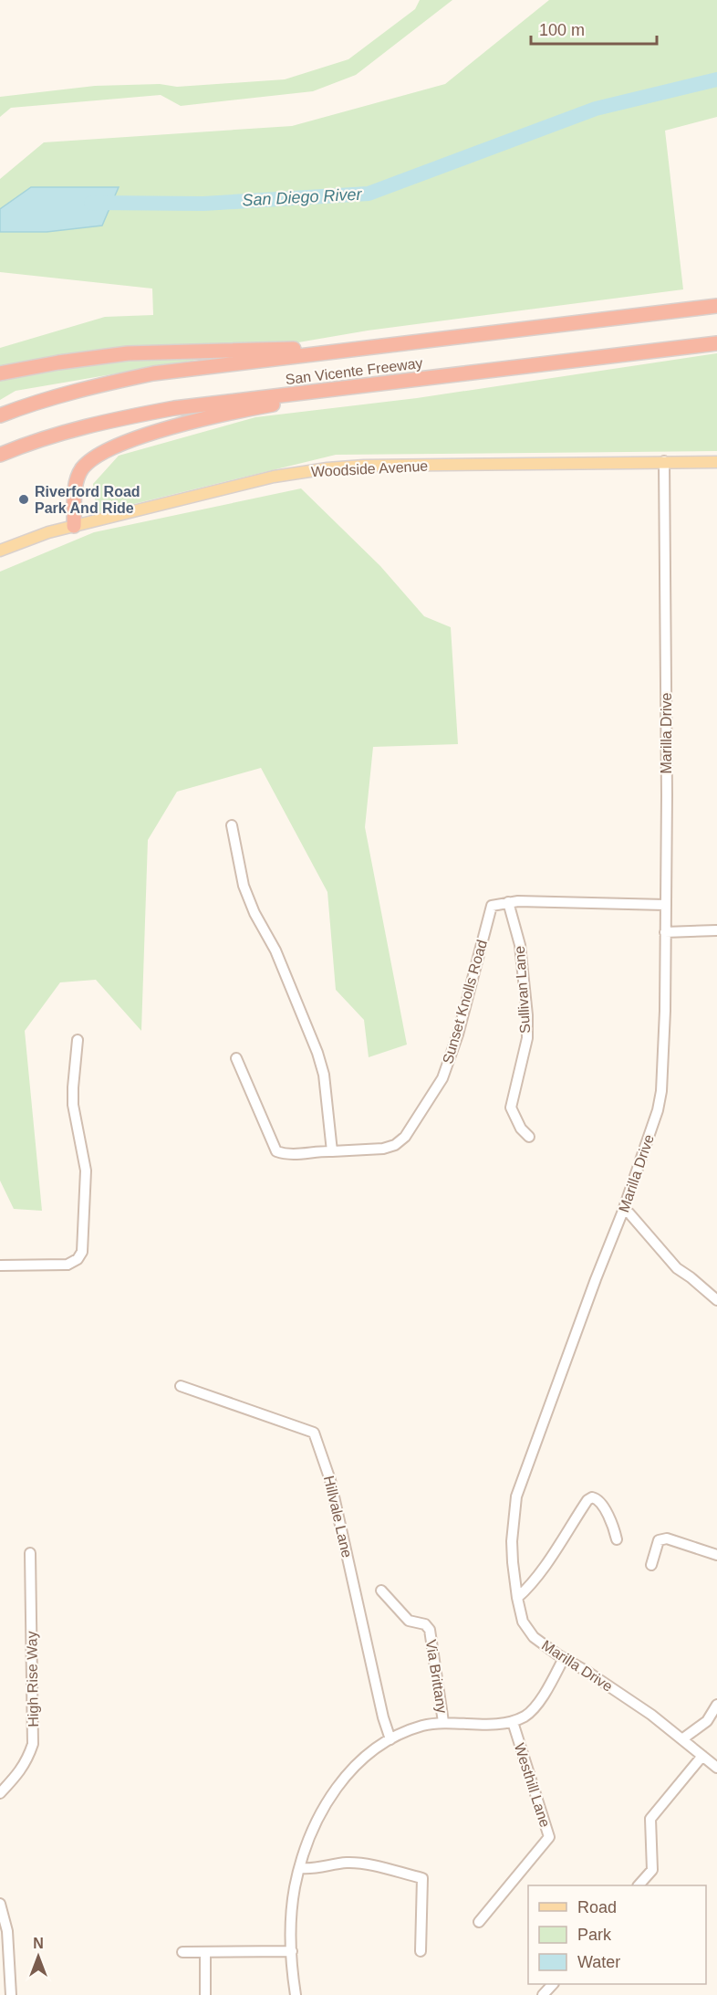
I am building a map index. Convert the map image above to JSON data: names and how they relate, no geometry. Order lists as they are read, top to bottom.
{
  "streets": {
    "highway": ["San Vicente Freeway"],
    "main road": ["Woodside Avenue"],
    "street": [
      "Marilla Drive",
      "Sullivan Lane",
      "Sunset Knolls Road",
      "Hillvale Lane",
      "Via Brittany",
      "High Rise Way",
      "Westhill Lane"
    ]
  },
  "crossings": [
    ["Woodside Avenue", "Marilla Drive"],
    ["Sullivan Lane", "Sunset Knolls Road"]
  ],
  "water": ["San Diego River"],
  "places": ["Riverford Road Park And Ride"],
  "legend": ["Road", "Park", "Water"],
  "scale_bar": "100 m",
  "north": "top"
}
